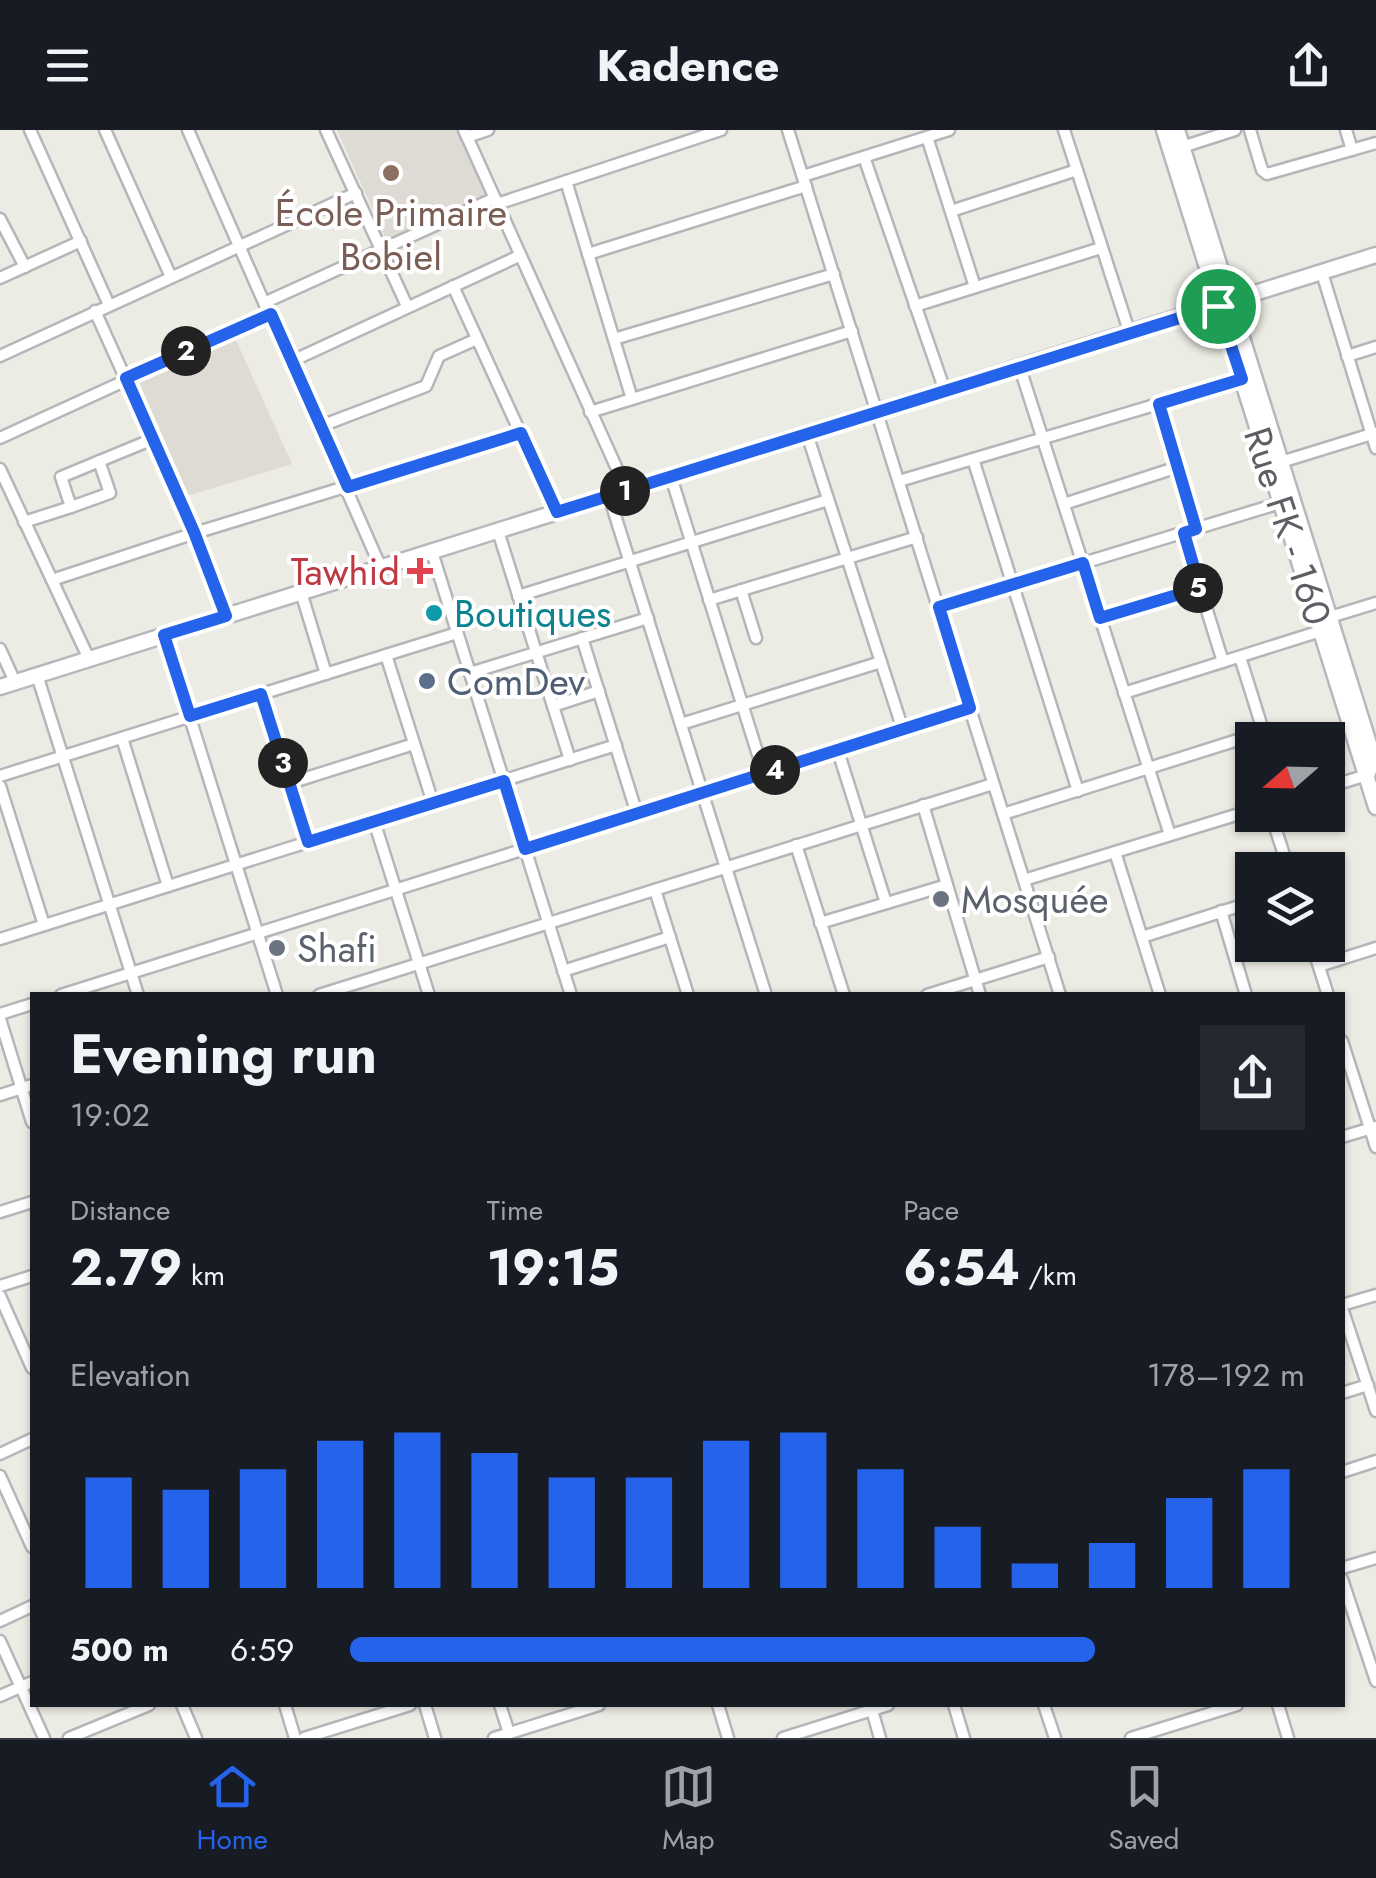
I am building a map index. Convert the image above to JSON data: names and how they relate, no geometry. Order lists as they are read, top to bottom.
{
  "streets": {
    "street": ["Rue FK - 160"]
  },
  "places": {
    "other": [
      "École Primaire Bobiel",
      "Boutiques",
      "ComDev",
      "Mosquée",
      "Shafi"
    ],
    "health": ["Tawhid"]
  },
  "north": "left",
  "page": {
    "header": "Kadence",
    "pins": [
      "2",
      "1",
      "5",
      "3",
      "4"
    ],
    "heading": ["Evening run", "19:02"],
    "stats": [
      ["Distance", "2.79 km"],
      ["Time", "19:15"],
      ["Pace", "6:54 /km"]
    ],
    "chart": ["Elevation", "178–192 m"],
    "list": [
      {
        "name": "500 m",
        "note": "6:59"
      }
    ],
    "tabs": ["Home", "Map", "Saved"]
  }
}
